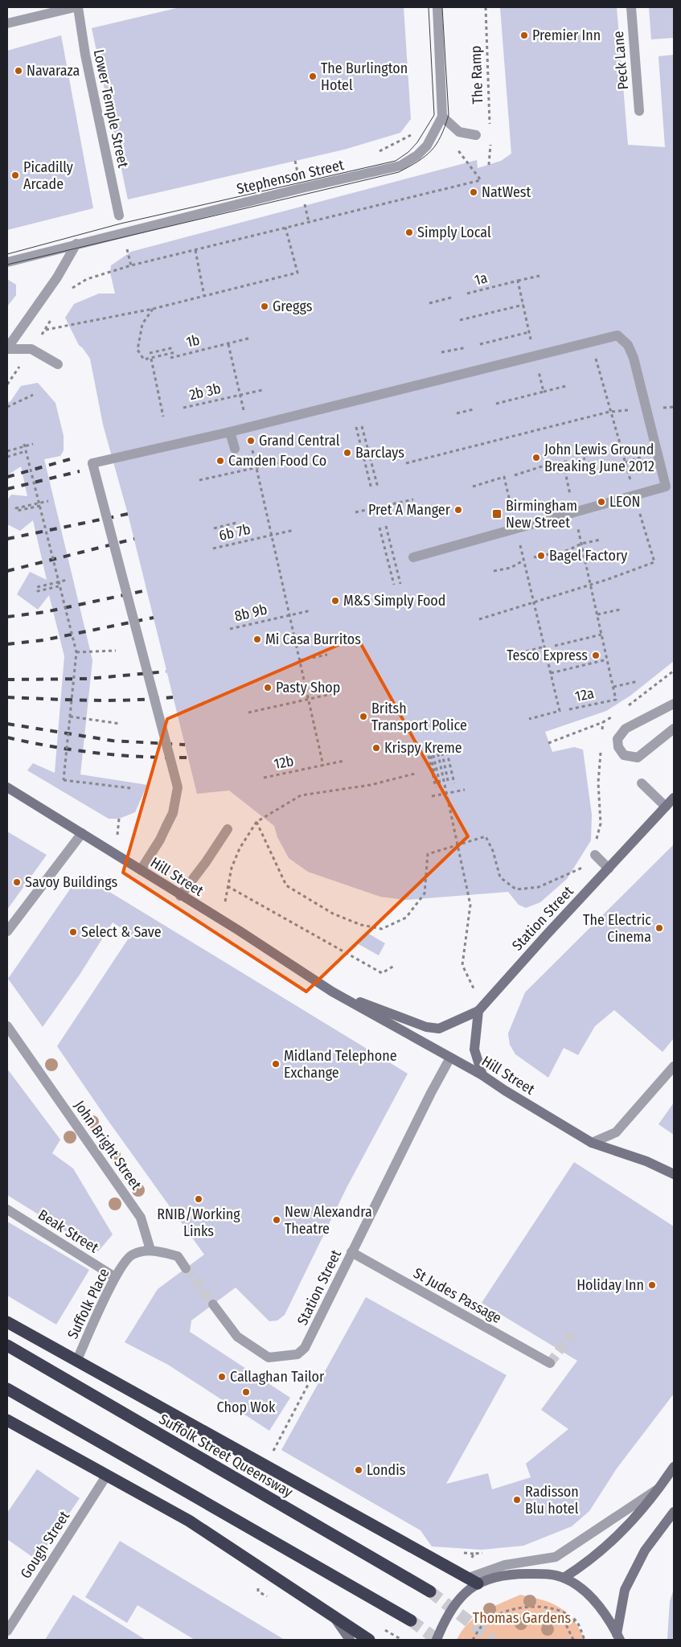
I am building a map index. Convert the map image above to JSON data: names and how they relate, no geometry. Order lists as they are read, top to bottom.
{
  "streets": {
    "highway": ["Suffolk Street Queensway"],
    "street": [
      "Peck Lane",
      "Lower Temple Street",
      "Stephenson Street",
      "Hill Street",
      "Station Street",
      "John Bright Street",
      "Beak Street",
      "St Judes Passage",
      "Suffolk Place",
      "Gough Street"
    ],
    "path": [
      "The Ramp",
      "1a",
      "1b",
      "2b 3b",
      "6b 7b",
      "8b 9b",
      "12a",
      "12b"
    ]
  },
  "crossings": [
    ["Hill Street", "Station Street"],
    ["Station Street", "St Judes Passage"],
    ["John Bright Street", "Suffolk Place"],
    ["Beak Street", "Suffolk Place"]
  ],
  "parks": ["Thomas Gardens"],
  "places": {
    "other": [
      "Premier Inn",
      "Navaraza",
      "The Burlington Hotel",
      "Picadilly Arcade",
      "NatWest",
      "Simply Local",
      "Greggs",
      "Grand Central",
      "Barclays",
      "John Lewis Ground Breaking June 2012",
      "Camden Food Co",
      "LEON",
      "Pret A Manger",
      "Bagel Factory",
      "M&S Simply Food",
      "Mi Casa Burritos",
      "Tesco Express",
      "Pasty Shop",
      "Britsh Transport Police",
      "Krispy Kreme",
      "Savoy Buildings",
      "The Electric Cinema",
      "Select & Save",
      "Midland Telephone Exchange",
      "RNIB/Working Links",
      "New Alexandra Theatre",
      "Holiday Inn",
      "Callaghan Tailor",
      "Chop Wok",
      "Londis",
      "Radisson Blu hotel"
    ],
    "transit": ["Birmingham New Street"]
  }
}
